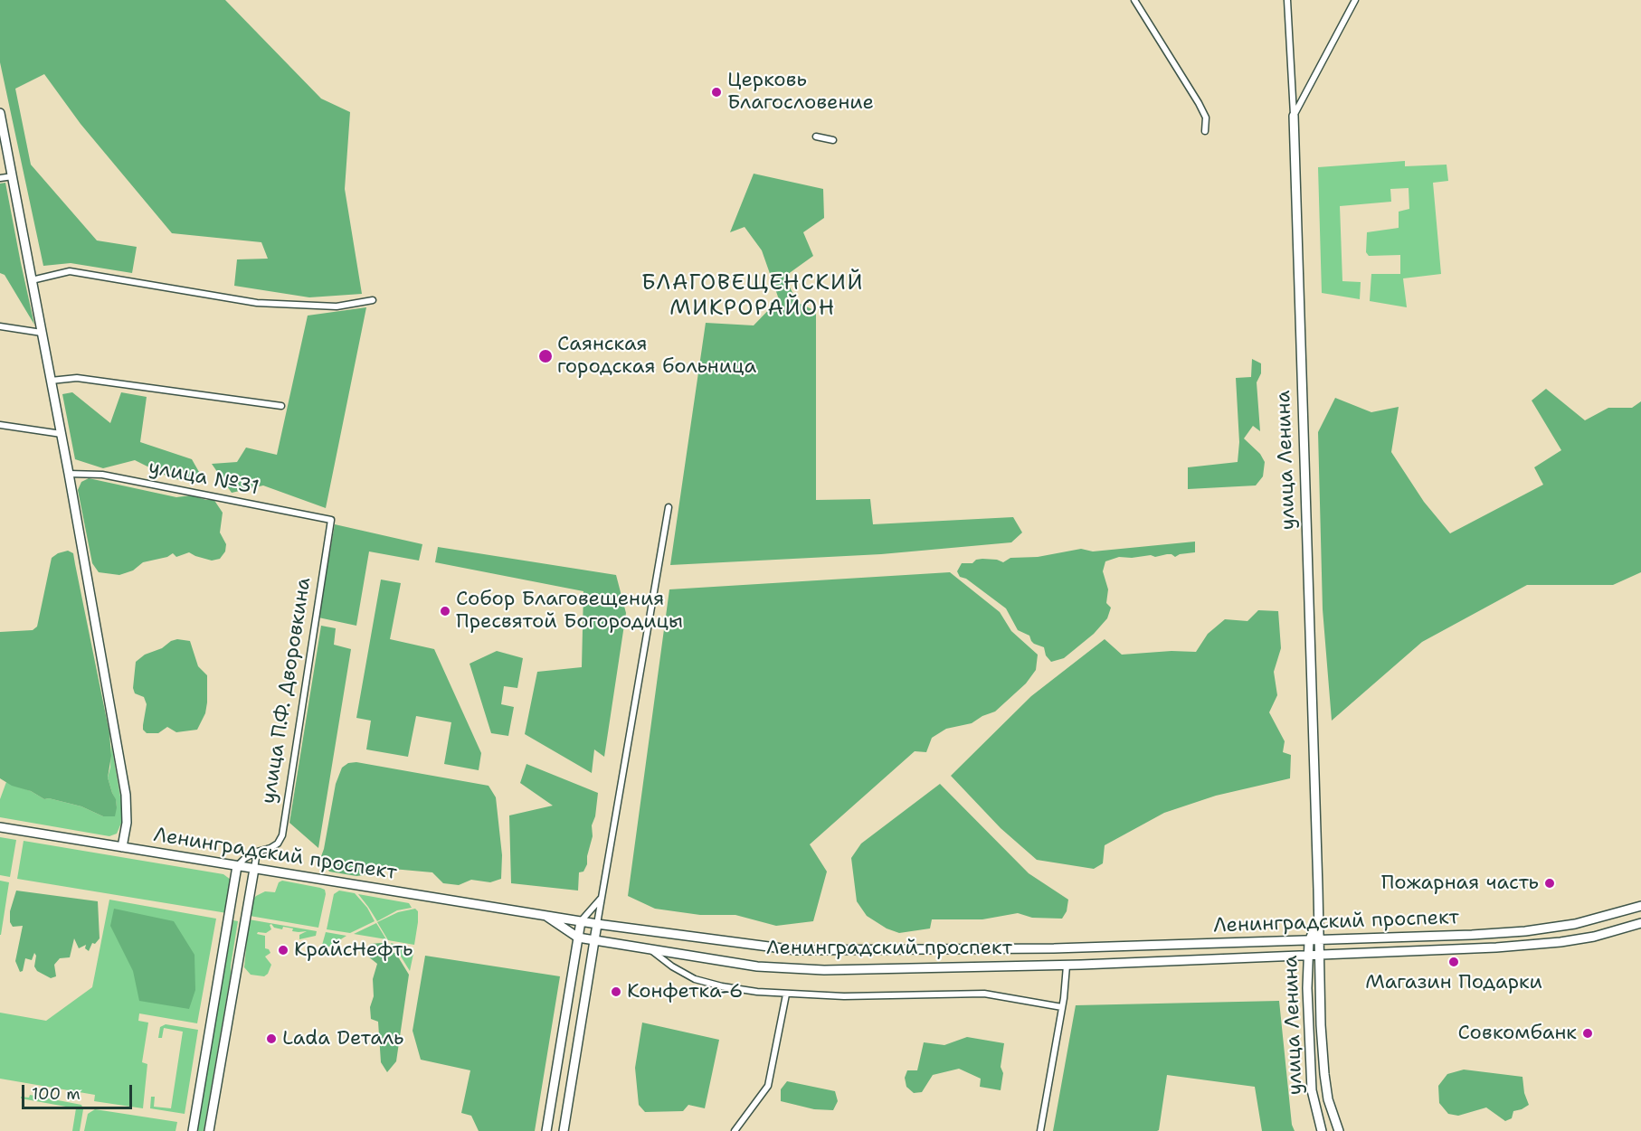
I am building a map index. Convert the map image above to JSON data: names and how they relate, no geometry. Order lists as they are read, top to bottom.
{
  "streets": {
    "main road": ["улица Ленина", "Ленинградский проспект"],
    "street": ["улица №31", "улица П.Ф. Дворовкина"]
  },
  "crossings": [
    ["улица Ленина", "Ленинградский проспект"],
    ["улица №31", "улица П.Ф. Дворовкина"],
    ["улица П.Ф. Дворовкина", "Ленинградский проспект"]
  ],
  "districts": ["БЛАГОВЕЩЕНСКИЙ МИКРОРАЙОН"],
  "places": [
    "Церковь Благословение",
    "Саянская городская больница",
    "Собор Благовещения Пресвятой Богородицы",
    "Пожарная часть",
    "КрайсНефть",
    "Магазин Подарки",
    "Конфетка-6",
    "Совкомбанк",
    "Lada Dеталь"
  ],
  "scale_bar": "100 m"
}
